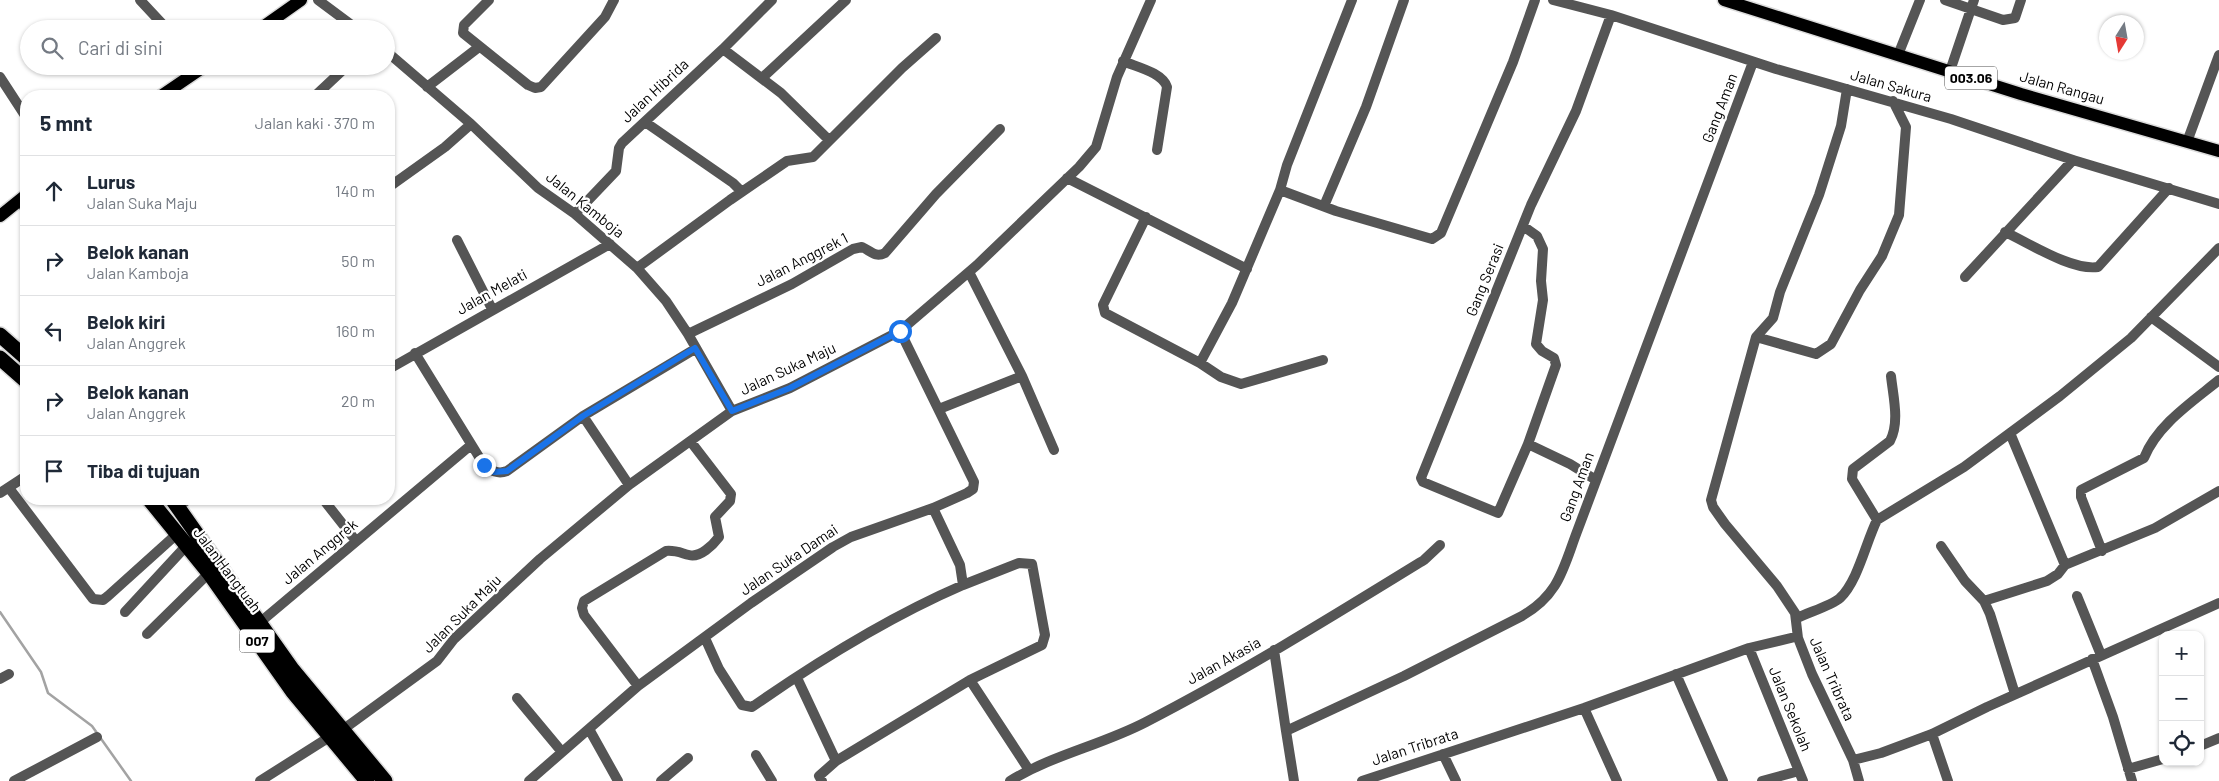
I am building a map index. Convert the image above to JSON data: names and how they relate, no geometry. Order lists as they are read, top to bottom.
{
  "streets": {
    "highway": ["Jalan Hangtuah", "007"],
    "main road": ["003.06", "Jalan Rangau"],
    "street": [
      "Jalan Sakura",
      "Jalan Hibrida",
      "Gang Aman",
      "Jalan Kamboja",
      "Jalan Anggrek 1",
      "Gang Serasi",
      "Jalan Melati",
      "Jalan Suka Maju",
      "Jalan Anggrek",
      "Jalan Suka Damai",
      "Jalan Akasia",
      "Jalan Tribrata",
      "Jalan Sekolah"
    ]
  },
  "crossings": [
    ["Jalan Sakura", "Gang Aman"],
    ["Jalan Sakura", "Gang Serasi"],
    ["Jalan Hibrida", "Jalan Kamboja"],
    ["Jalan Kamboja", "Jalan Anggrek 1"],
    ["Jalan Kamboja", "Jalan Melati"],
    ["Jalan Kamboja", "Jalan Suka Maju"],
    ["Jalan Suka Maju", "Jalan Suka Damai"],
    ["Jalan Suka Maju", "Jalan Hangtuah"],
    ["Jalan Anggrek", "Jalan Hangtuah"],
    ["Jalan Tribrata", "Jalan Sekolah"]
  ],
  "north": "bottom",
  "page": {
    "search": "Cari di sini",
    "heading": ["5 mnt", "Jalan kaki · 370 m"],
    "list": [
      ["Lurus", "Jalan Suka Maju", "140 m"],
      ["Belok kanan", "Jalan Kamboja", "50 m"],
      ["Belok kiri", "Jalan Anggrek", "160 m"],
      ["Belok kanan", "Jalan Anggrek", "20 m"],
      "Tiba di tujuan"
    ],
    "map_buttons": ["+", "−"]
  }
}
